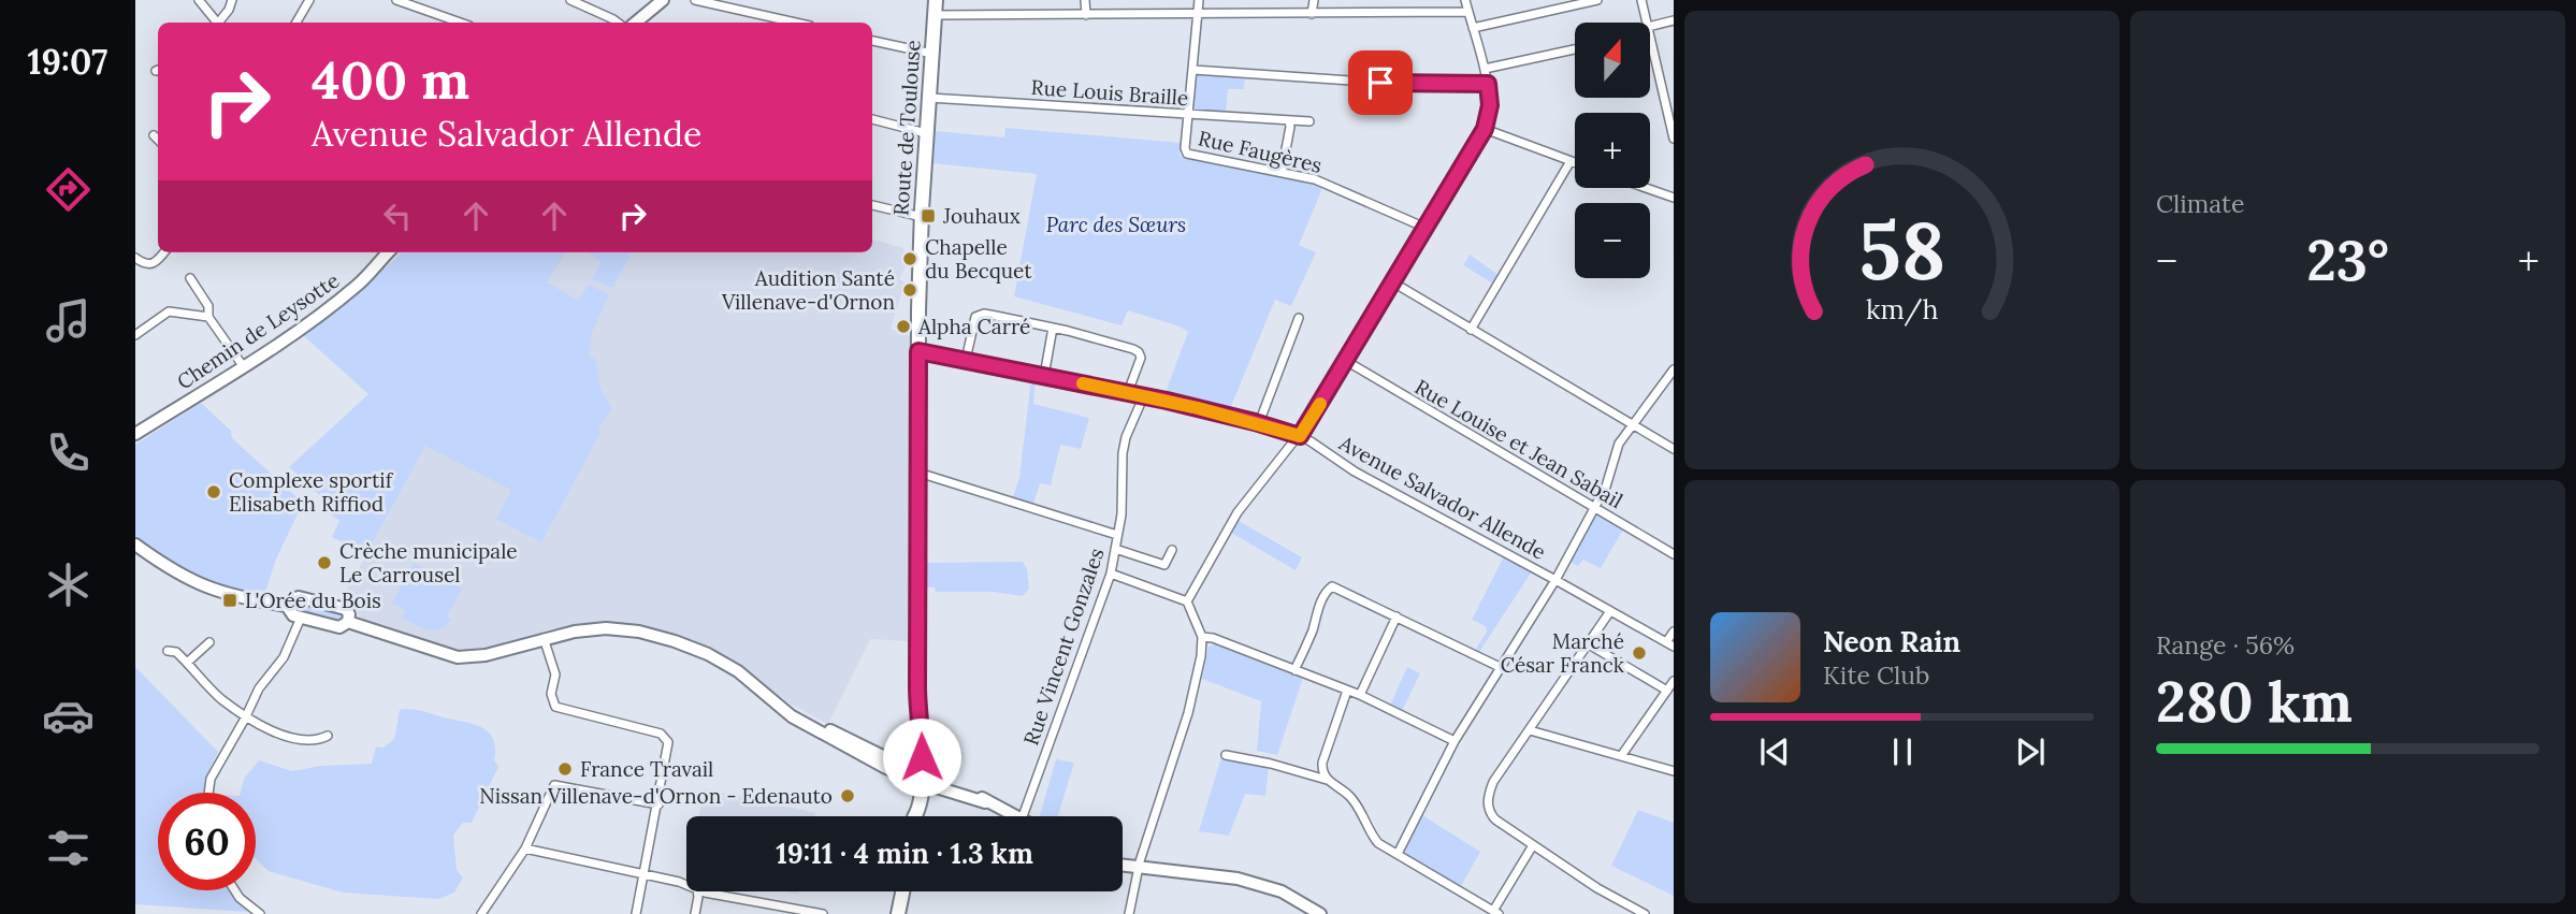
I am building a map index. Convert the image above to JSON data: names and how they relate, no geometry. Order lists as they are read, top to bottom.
{
  "streets": {
    "main road": ["Route de Toulouse"],
    "street": [
      "Rue Louis Braille",
      "Rue Faugères",
      "Chemin de Leysotte",
      "Rue Louise et Jean Sabail",
      "Avenue Salvador Allende",
      "Rue Vincent Gonzales"
    ]
  },
  "crossings": [
    ["Rue Louis Braille", "Route de Toulouse"],
    ["Rue Louis Braille", "Rue Faugères"],
    ["Route de Toulouse", "Avenue Salvador Allende"],
    ["Avenue Salvador Allende", "Rue Vincent Gonzales"]
  ],
  "parks": ["Parc des Sœurs"],
  "places": {
    "transit": ["Jouhaux", "L'Orée du Bois"],
    "other": [
      "Chapelle du Becquet",
      "Audition Santé Villenave-d'Ornon",
      "Alpha Carré",
      "Complexe sportif Elisabeth Riffiod",
      "Crèche municipale Le Carrousel",
      "Marché César Franck",
      "France Travail",
      "Nissan Villenave-d'Ornon - Edenauto"
    ]
  },
  "north": "top",
  "page": {
    "tabs": "19:07",
    "tile": [
      "Climate",
      ["Range · 56%", "280 km"]
    ],
    "map_buttons": ["+", "−"],
    "turn": ["400 m", "Avenue Salvador Allende"],
    "heat": ["−", "23°", "+"],
    "song": ["Neon Rain", "Kite Club"],
    "limit": "60",
    "trip": "19:11 · 4 min · 1.3 km",
    "gauge": ["58", "km/h"]
  }
}
